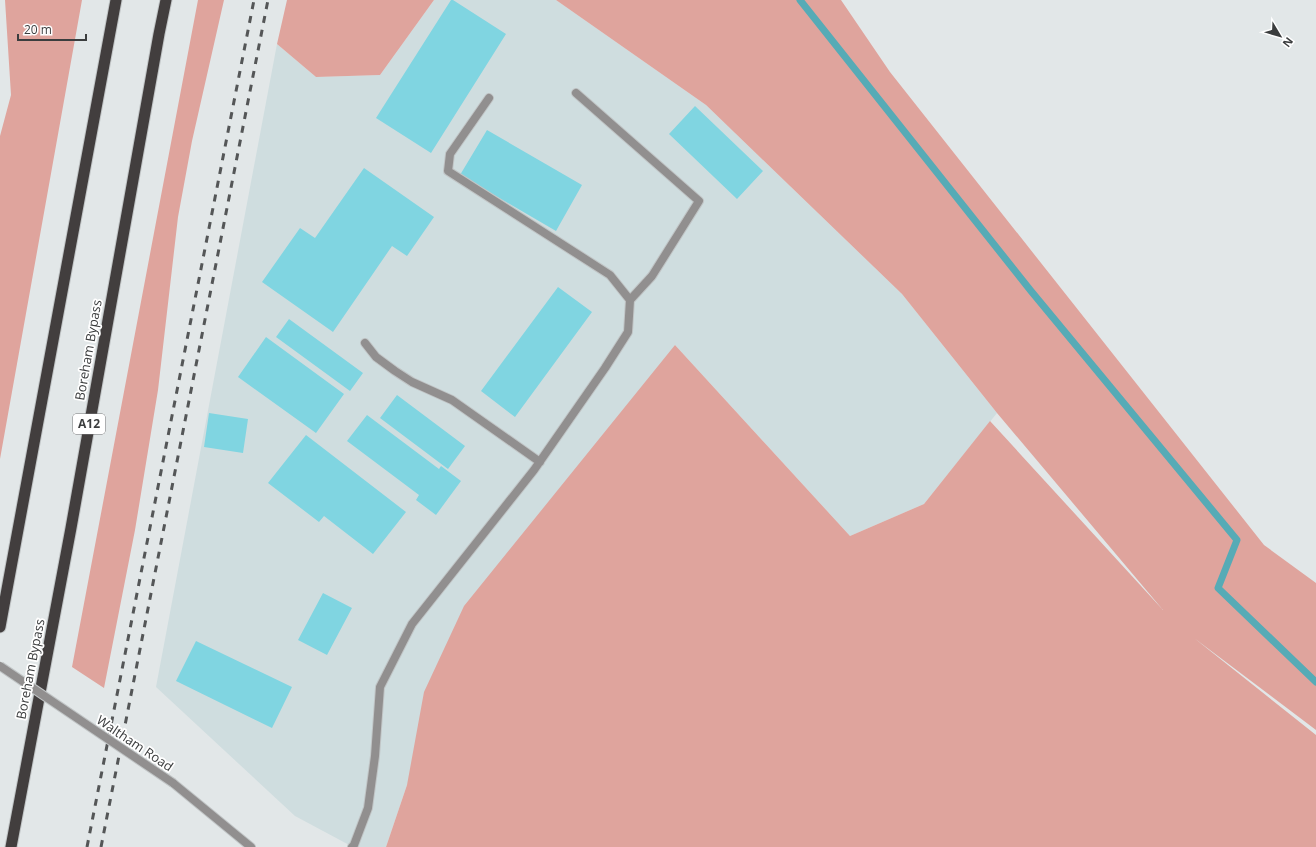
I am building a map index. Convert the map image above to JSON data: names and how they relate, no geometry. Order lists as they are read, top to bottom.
{
  "streets": {
    "highway": ["Boreham Bypass", "A12"],
    "street": ["Waltham Road"]
  },
  "scale_bar": "20 m",
  "north": "bottom right"
}
